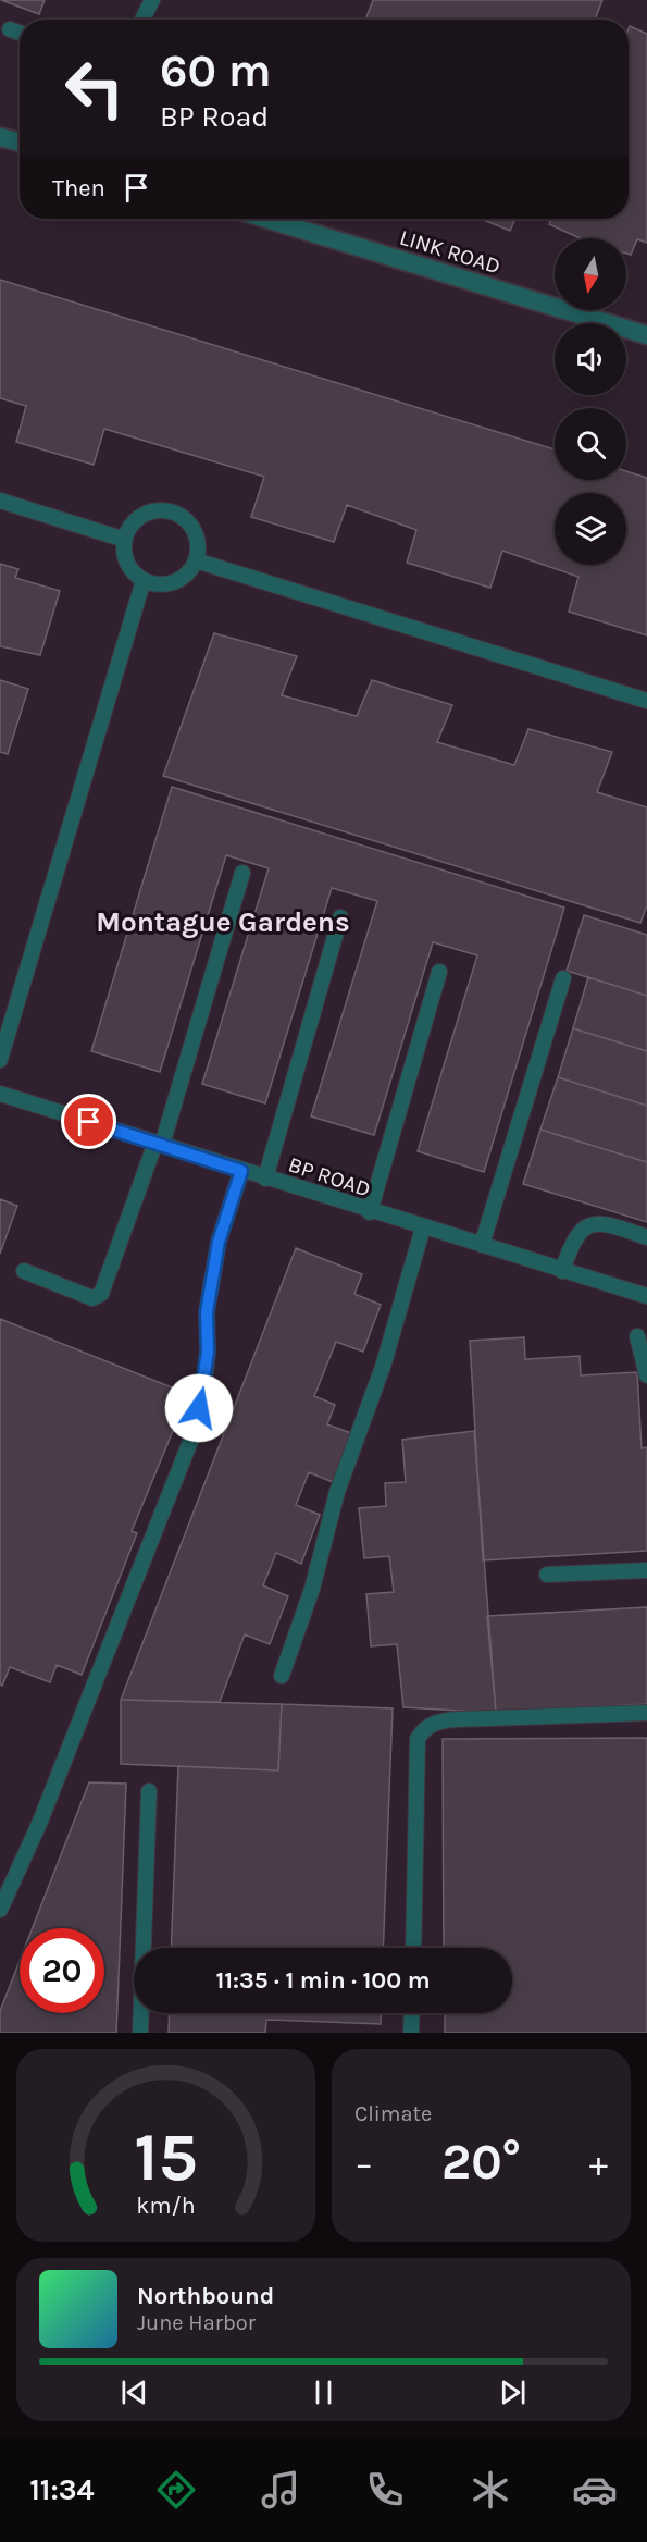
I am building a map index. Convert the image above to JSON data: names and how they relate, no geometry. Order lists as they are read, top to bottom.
{
  "streets": {
    "street": ["LINK ROAD"],
    "lane": ["BP ROAD"]
  },
  "districts": ["Montague Gardens"],
  "north": "bottom",
  "page": {
    "turn": ["60 m", "BP Road"],
    "then": "Then",
    "limit": "20",
    "trip": "11:35 · 1 min · 100 m",
    "tile": "Climate",
    "heat": ["−", "20°", "+"],
    "song": ["Northbound", "June Harbor"],
    "tabs": "11:34",
    "gauge": ["15", "km/h"]
  }
}
